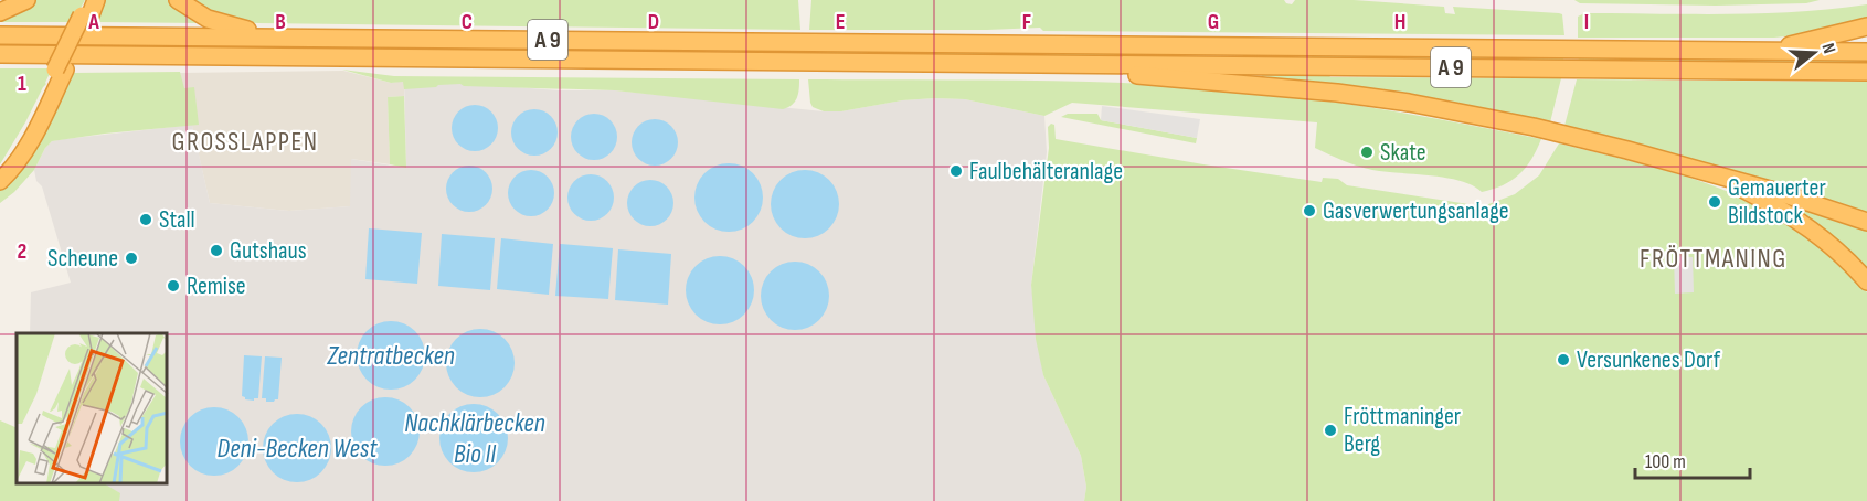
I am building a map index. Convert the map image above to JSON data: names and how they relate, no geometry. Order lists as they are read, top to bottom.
{
  "streets": {
    "highway": ["A 9"]
  },
  "districts": ["GROSSLAPPEN", "FRÖTTMANING"],
  "water": ["Zentratbecken", "Nachklärbecken Bio II", "Deni-Becken West"],
  "places": [
    "Skate",
    "Faulbehälteranlage",
    "Gemauerter Bildstock",
    "Gasverwertungsanlage",
    "Stall",
    "Gutshaus",
    "Scheune",
    "Remise",
    "Versunkenes Dorf",
    "Fröttmaninger Berg"
  ],
  "scale_bar": "100 m",
  "north": "right",
  "grid": {
    "columns": [
      "A",
      "B",
      "C",
      "D",
      "E",
      "F",
      "G",
      "H",
      "I"
    ],
    "rows": ["1", "2"]
  }
}
